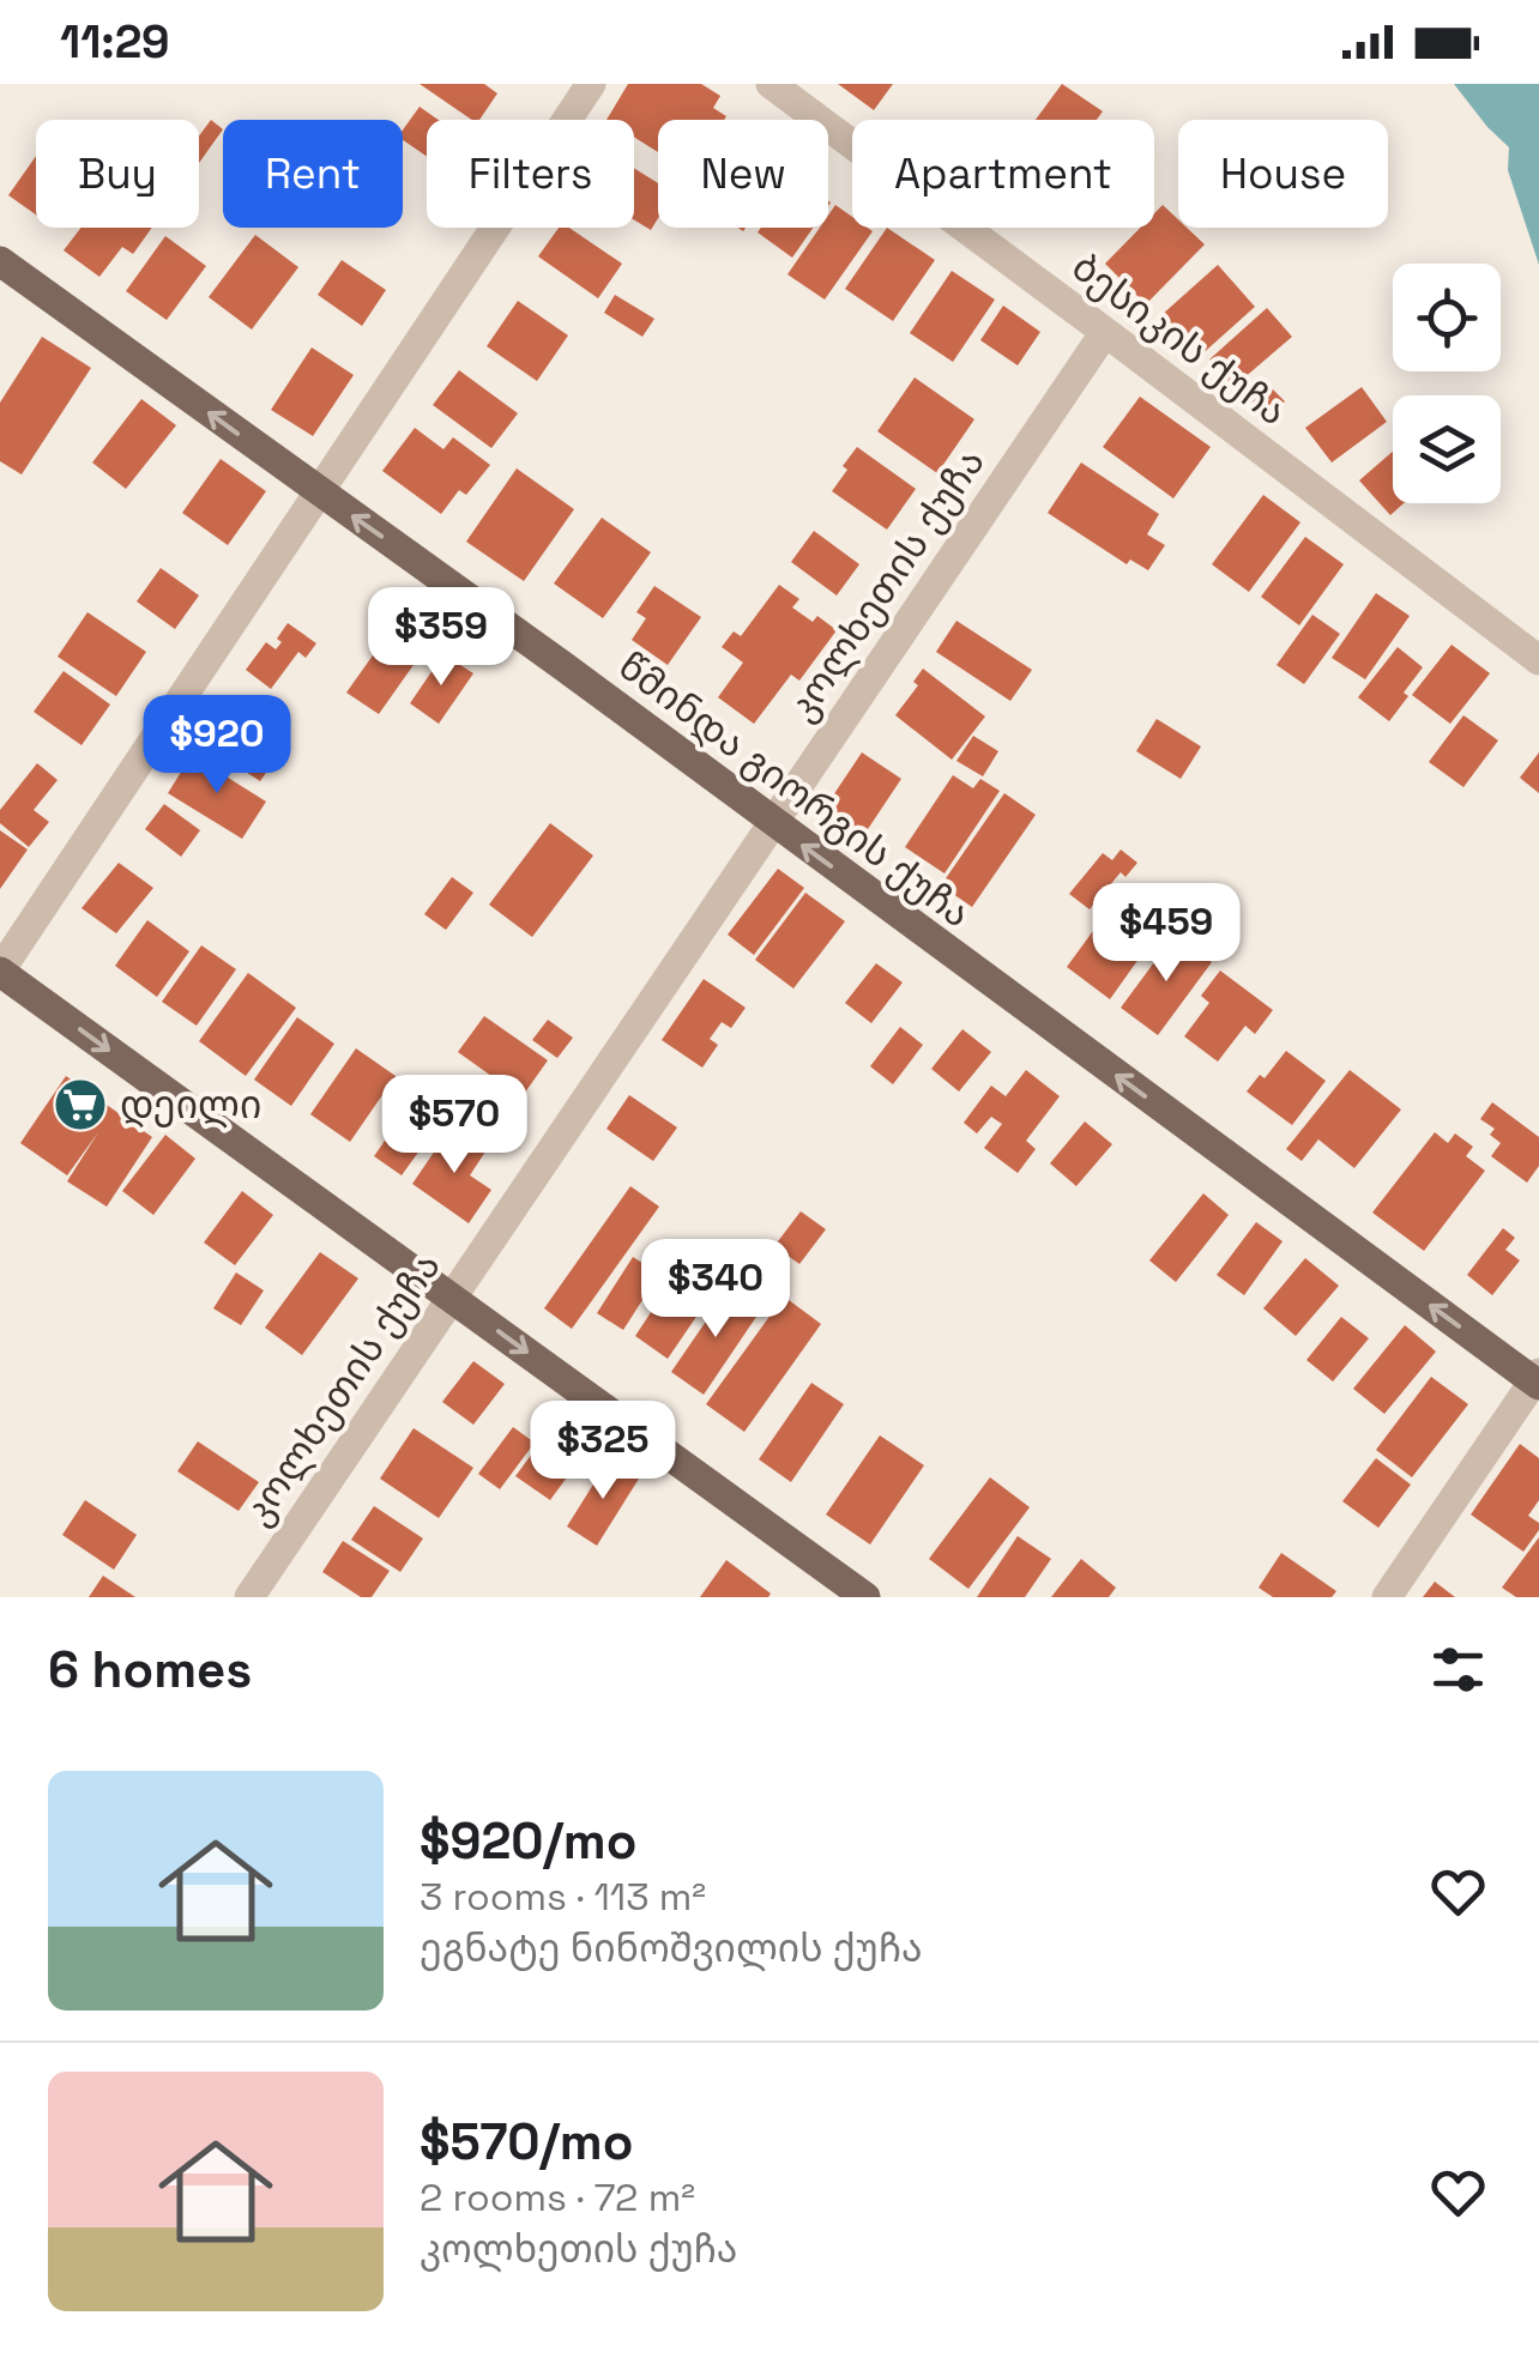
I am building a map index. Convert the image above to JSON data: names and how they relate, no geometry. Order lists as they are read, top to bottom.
{
  "streets": {
    "main road": ["წმინდა გიორგის ქუჩა"],
    "street": ["ბესიკის ქუჩა", "კოლხეთის ქუჩა"]
  },
  "crossings": [
    ["ბესიკის ქუჩა", "კოლხეთის ქუჩა"],
    ["კოლხეთის ქუჩა", "წმინდა გიორგის ქუჩა"]
  ],
  "one_way": ["წმინდა გიორგის ქუჩა"],
  "places": {
    "supermarket": ["დეილი"]
  },
  "page": {
    "status": "11:29",
    "chip": [
      "Buy",
      "Rent",
      "Filters",
      "New",
      "Apartment",
      "House"
    ],
    "price": [
      "$359",
      "$920",
      "$459",
      "$570",
      "$340",
      "$325"
    ],
    "heading": "6 homes",
    "list": [
      {
        "name": "$920/mo",
        "note": "3 rooms · 113 m² · ეგნატე ნინოშვილის ქუჩა"
      },
      {
        "name": "$570/mo",
        "note": "2 rooms · 72 m² · კოლხეთის ქუჩა"
      }
    ]
  }
}
